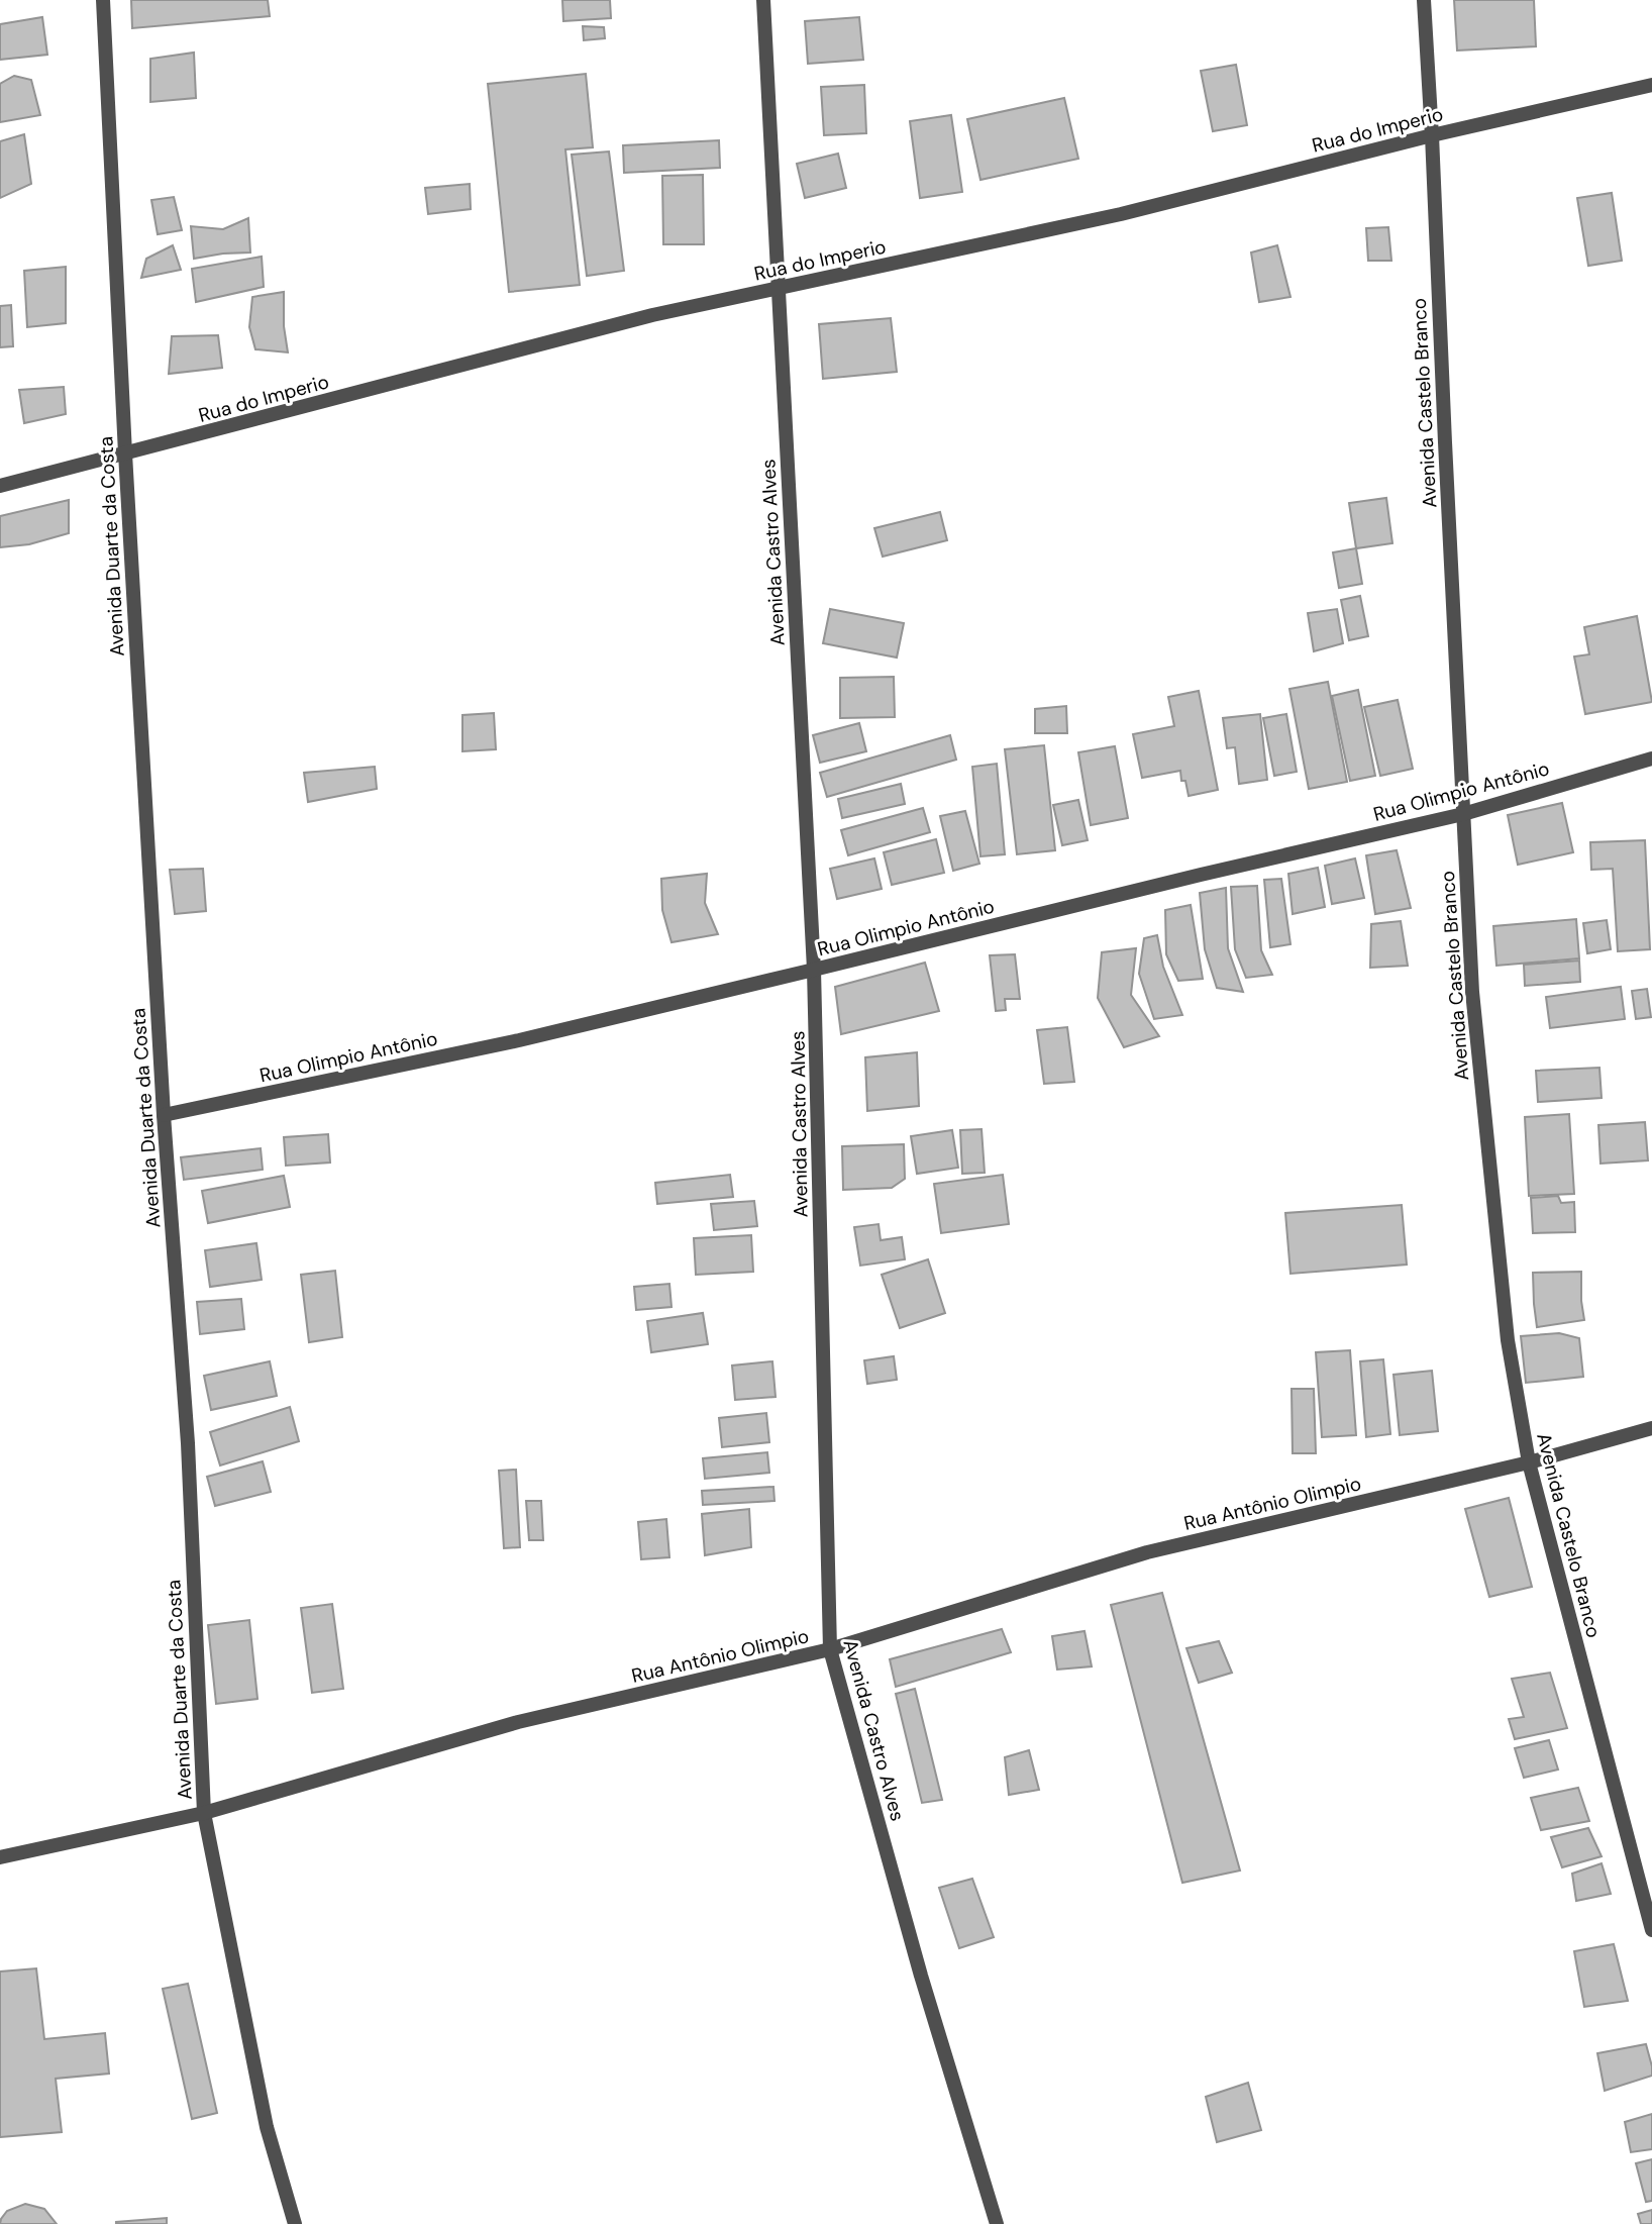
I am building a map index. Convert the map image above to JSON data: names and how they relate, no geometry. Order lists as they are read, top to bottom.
{
  "streets": {
    "street": [
      "Rua do Imperio",
      "Avenida Castelo Branco",
      "Avenida Duarte da Costa",
      "Avenida Castro Alves",
      "Rua Olimpio Antônio",
      "Rua Antônio Olimpio"
    ]
  },
  "crossings": [
    ["Rua do Imperio", "Avenida Castelo Branco"],
    ["Rua do Imperio", "Avenida Duarte da Costa"],
    ["Rua do Imperio", "Avenida Castro Alves"],
    ["Avenida Castelo Branco", "Rua Olimpio Antônio"],
    ["Avenida Castelo Branco", "Rua Antônio Olimpio"],
    ["Avenida Duarte da Costa", "Rua Olimpio Antônio"],
    ["Avenida Duarte da Costa", "Rua Antônio Olimpio"],
    ["Avenida Castro Alves", "Rua Olimpio Antônio"],
    ["Avenida Castro Alves", "Rua Antônio Olimpio"]
  ]
}
